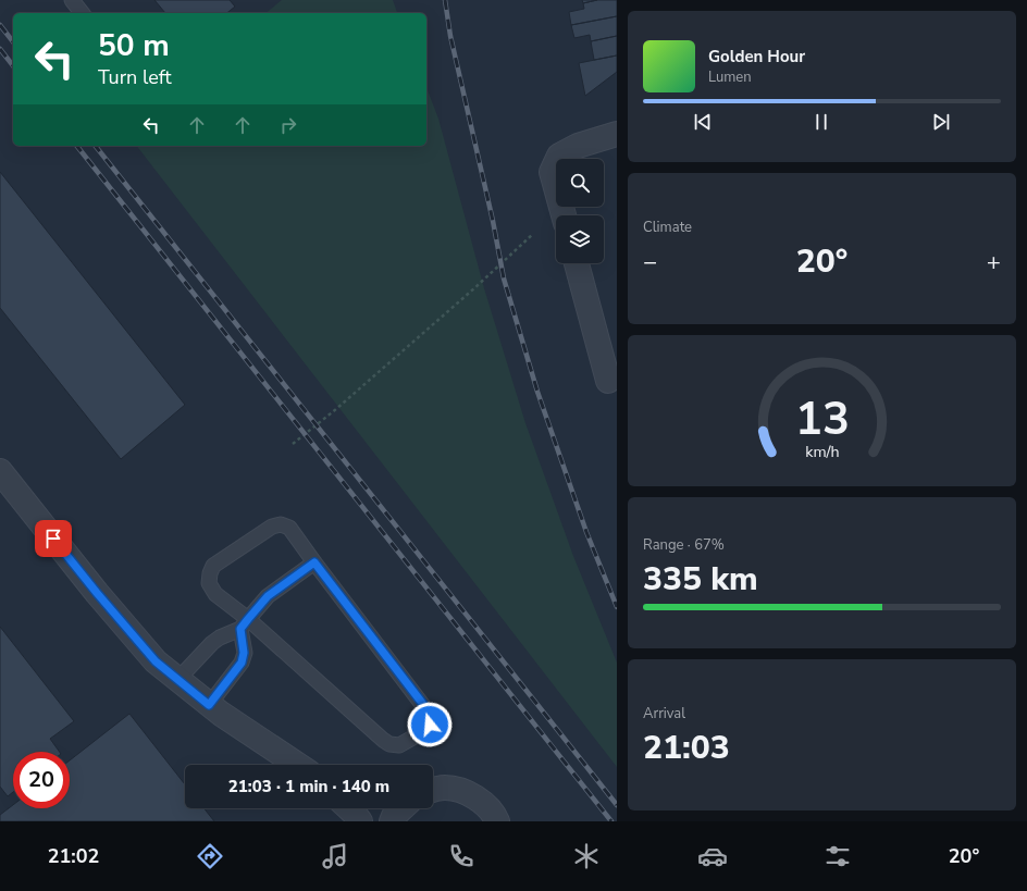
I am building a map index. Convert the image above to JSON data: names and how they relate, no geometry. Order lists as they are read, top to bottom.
{
  "page": {
    "turn": ["50 m", "Turn left"],
    "song": ["Golden Hour", "Lumen"],
    "tile": [
      "Climate",
      ["Range · 67%", "335 km"],
      ["Arrival", "21:03"]
    ],
    "heat": ["−", "20°", "+"],
    "limit": "20",
    "trip": "21:03 · 1 min · 140 m",
    "tabs": ["21:02", "20°"],
    "gauge": ["13", "km/h"]
  }
}
